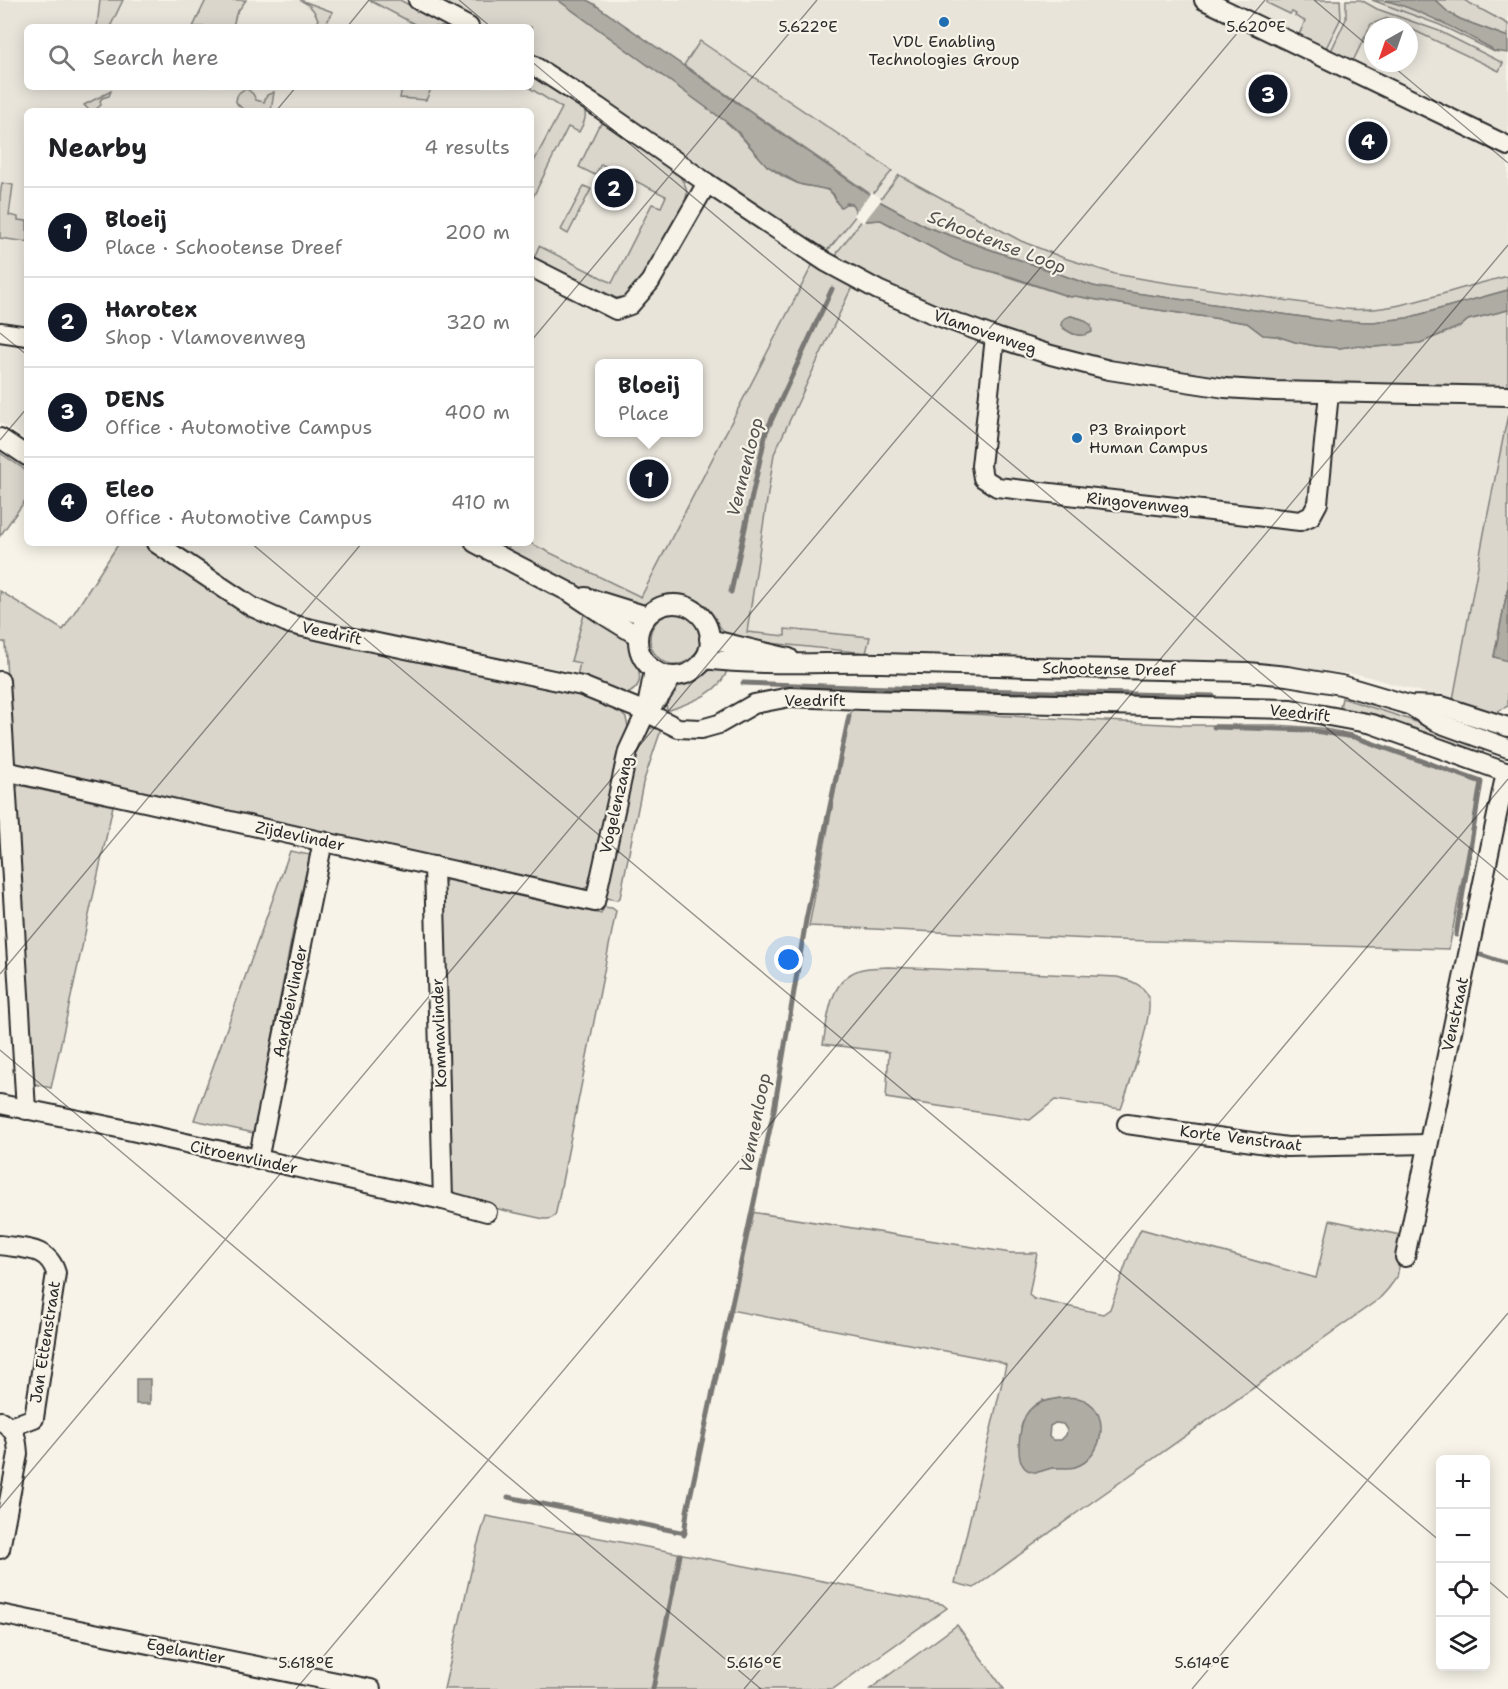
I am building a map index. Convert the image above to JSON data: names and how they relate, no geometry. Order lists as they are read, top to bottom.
{
  "streets": {
    "street": [
      "Vlamovenweg",
      "Ringovenweg",
      "Veedrift",
      "Schootense Dreef",
      "Vogelenzang",
      "Zijdevlinder",
      "Aardbeivlinder",
      "Venstraat",
      "Kommavlinder",
      "Korte Venstraat",
      "Citroenvlinder",
      "Jan Ettenstraat",
      "Egelantier"
    ]
  },
  "crossings": [
    ["Vlamovenweg", "Ringovenweg"],
    ["Veedrift", "Vogelenzang"],
    ["Veedrift", "Venstraat"],
    ["Schootense Dreef", "Vogelenzang"],
    ["Vogelenzang", "Zijdevlinder"],
    ["Zijdevlinder", "Aardbeivlinder"],
    ["Zijdevlinder", "Kommavlinder"],
    ["Aardbeivlinder", "Citroenvlinder"],
    ["Venstraat", "Korte Venstraat"],
    ["Kommavlinder", "Citroenvlinder"]
  ],
  "water": ["Schootense Loop", "Vennenloop"],
  "places": ["VDL Enabling Technologies Group", "P3 Brainport Human Campus"],
  "north": "bottom left",
  "page": {
    "search": "Search here",
    "pins": [
      "3",
      "4",
      "2",
      "1"
    ],
    "heading": ["Nearby", "4 results"],
    "list": [
      {
        "mark": "1",
        "name": "Bloeij",
        "note": "Place · Schootense Dreef",
        "value": "200 m"
      },
      {
        "mark": "2",
        "name": "Harotex",
        "note": "Shop · Vlamovenweg",
        "value": "320 m"
      },
      {
        "mark": "3",
        "name": "DENS",
        "note": "Office · Automotive Campus",
        "value": "400 m"
      },
      {
        "mark": "4",
        "name": "Eleo",
        "note": "Office · Automotive Campus",
        "value": "410 m"
      }
    ],
    "popup": ["Bloeij", "Place"],
    "map_buttons": ["+", "−"]
  },
  "coordinates": [
    "5.622°E",
    "5.620°E",
    "5.618°E",
    "5.616°E",
    "5.614°E"
  ]
}
